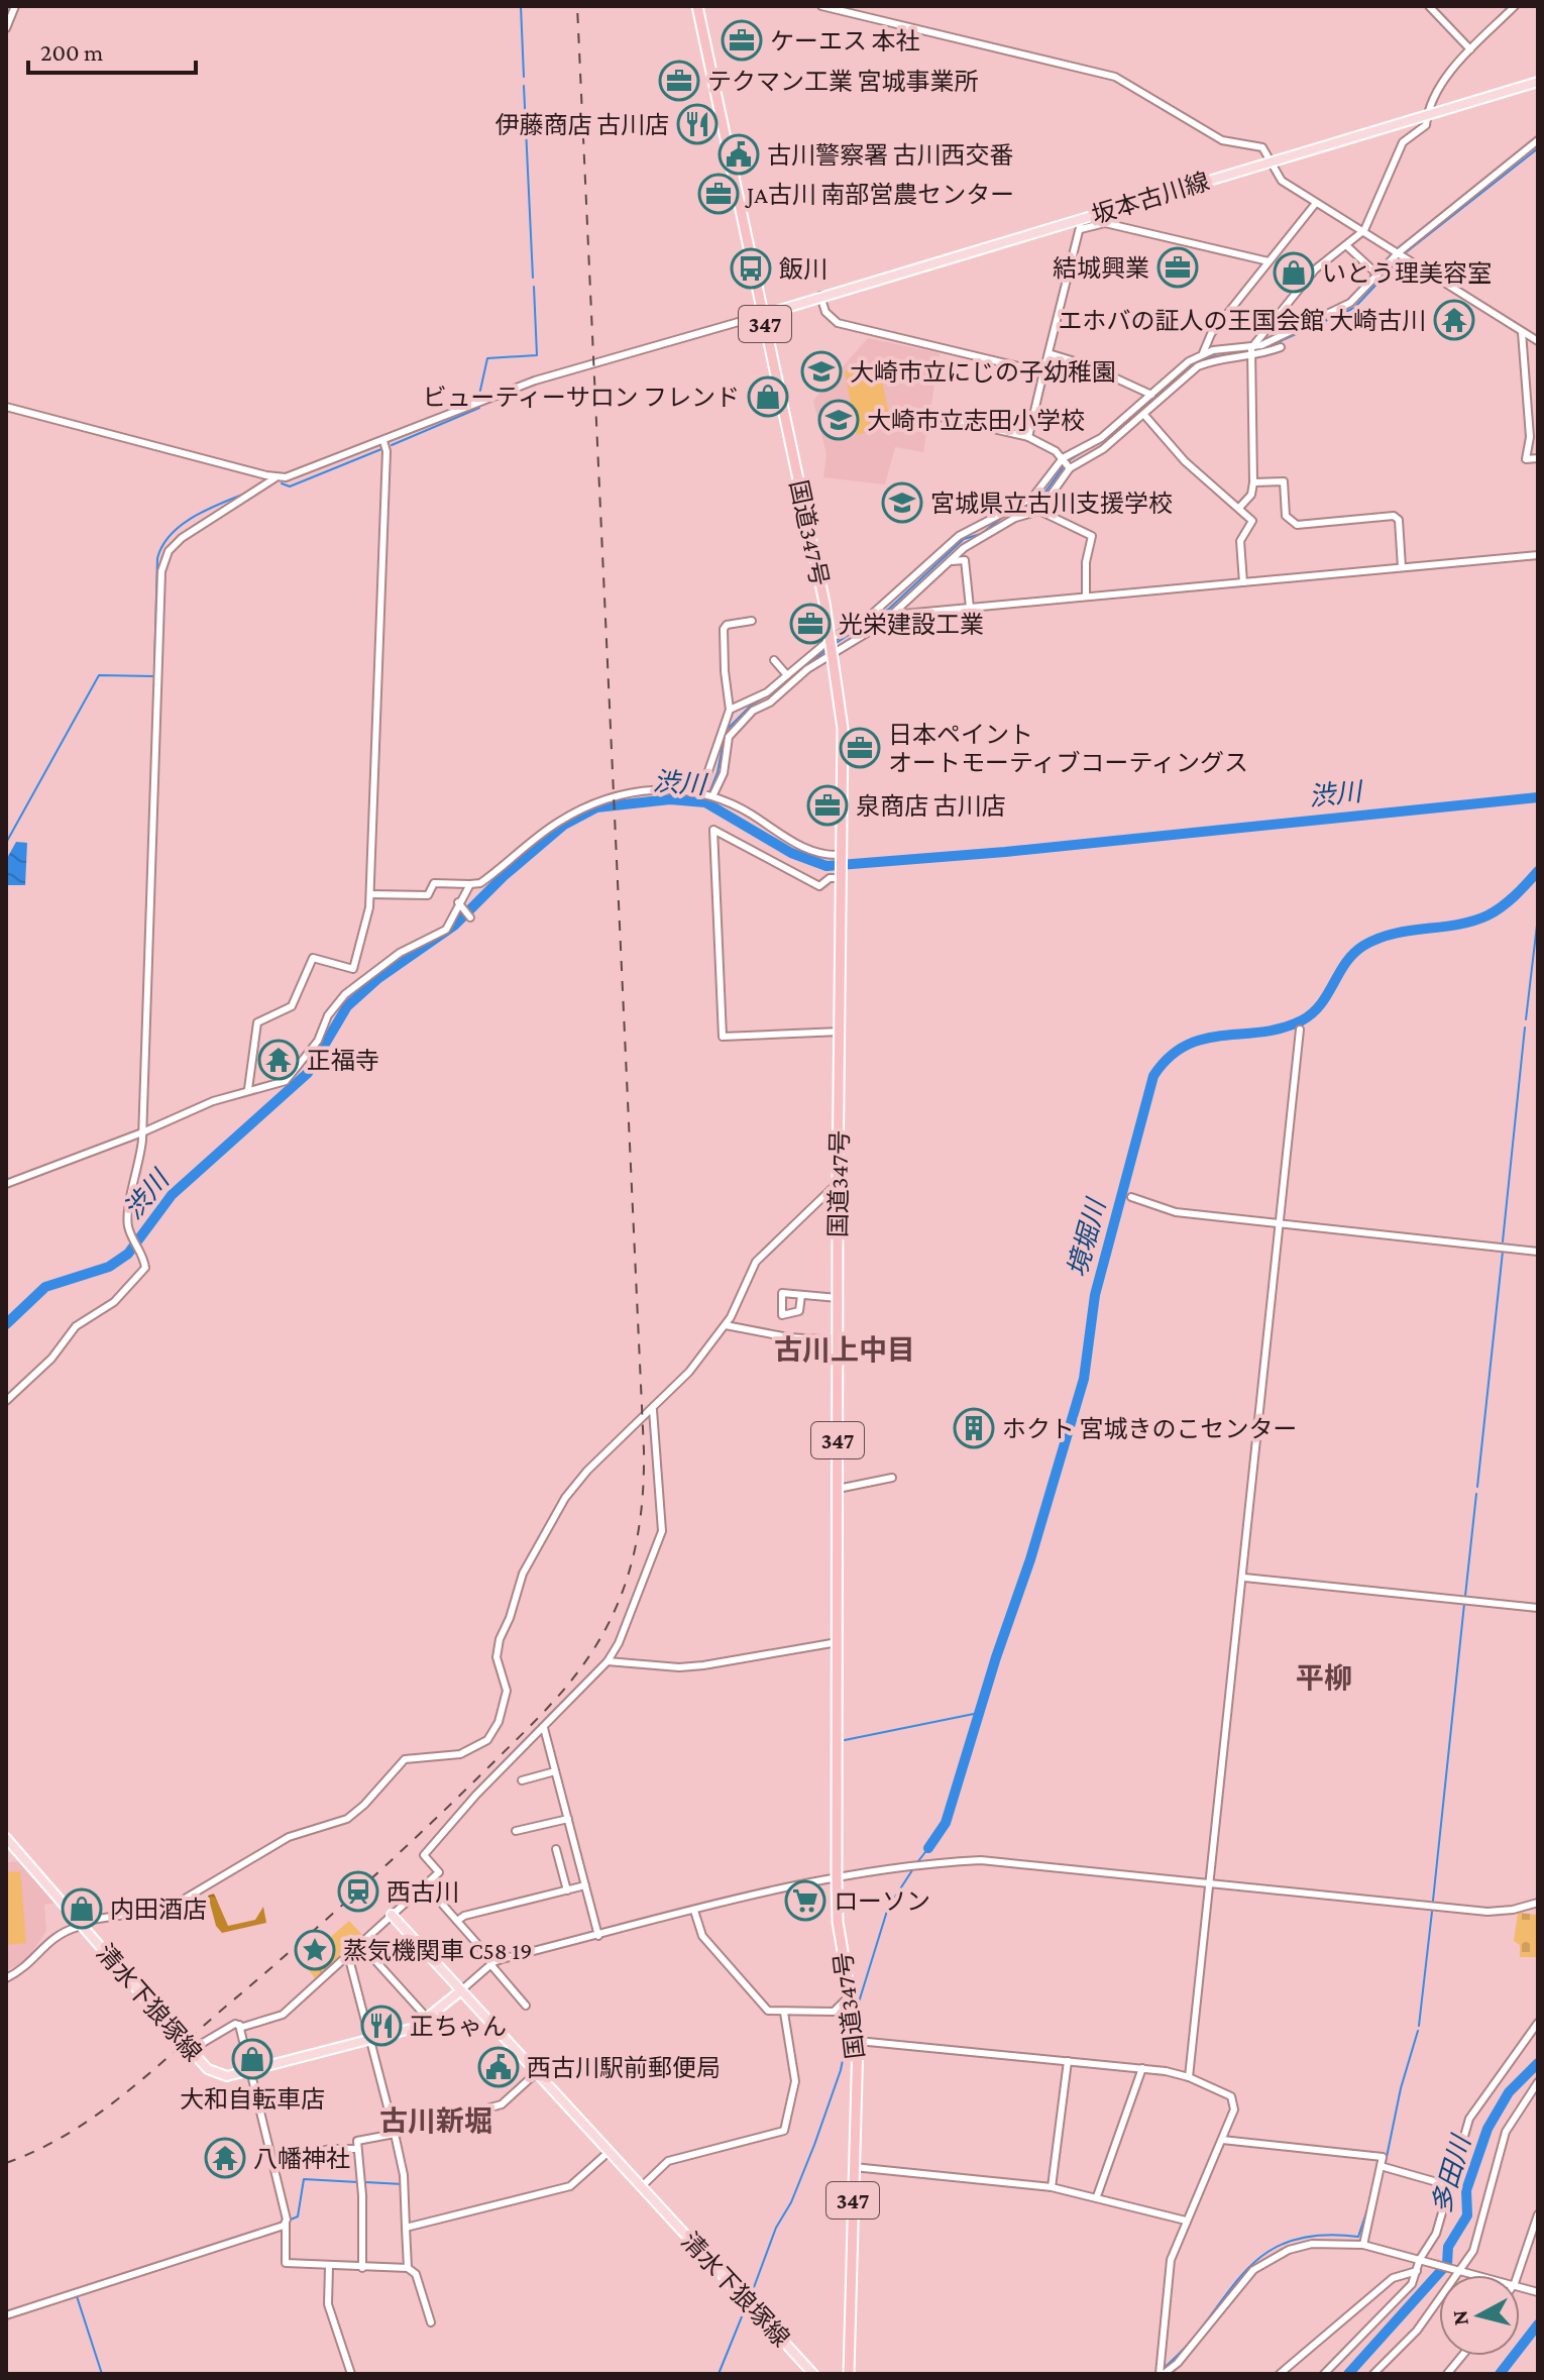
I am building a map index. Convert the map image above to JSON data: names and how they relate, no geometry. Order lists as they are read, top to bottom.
{
  "streets": {
    "highway": ["347", "国道347号"],
    "main road": ["坂本古川線", "清水下狼塚線"]
  },
  "crossings": [
    ["坂本古川線", "国道347号"]
  ],
  "districts": ["古川上中目", "平柳", "古川新堀"],
  "water": ["渋川", "境堀川", "多田川"],
  "places": {
    "office": [
      "ケーエス 本社",
      "テクマン工業 宮城事業所",
      "JA古川 南部営農センター",
      "結城興業",
      "光栄建設工業",
      "日本ペイント オートモーティブコーティングス",
      "泉商店 古川店"
    ],
    "restaurant": ["伊藤商店 古川店", "正ちゃん"],
    "public building": ["古川警察署 古川西交番", "西古川駅前郵便局"],
    "bus stop": ["飯川"],
    "shop": [
      "いとう理美容室",
      "ビューティーサロン フレンド",
      "内田酒店",
      "大和自転車店"
    ],
    "temple": ["エホバの証人の王国会館 大崎古川", "正福寺", "八幡神社"],
    "school or university": ["大崎市立にじの子幼稚園", "大崎市立志田小学校", "宮城県立古川支援学校"],
    "building": ["ホクト 宮城きのこセンター"],
    "station": ["西古川"],
    "supermarket": ["ローソン"],
    "place": ["蒸気機関車 C58 19"]
  },
  "scale_bar": "200 m",
  "north": "left"
}
